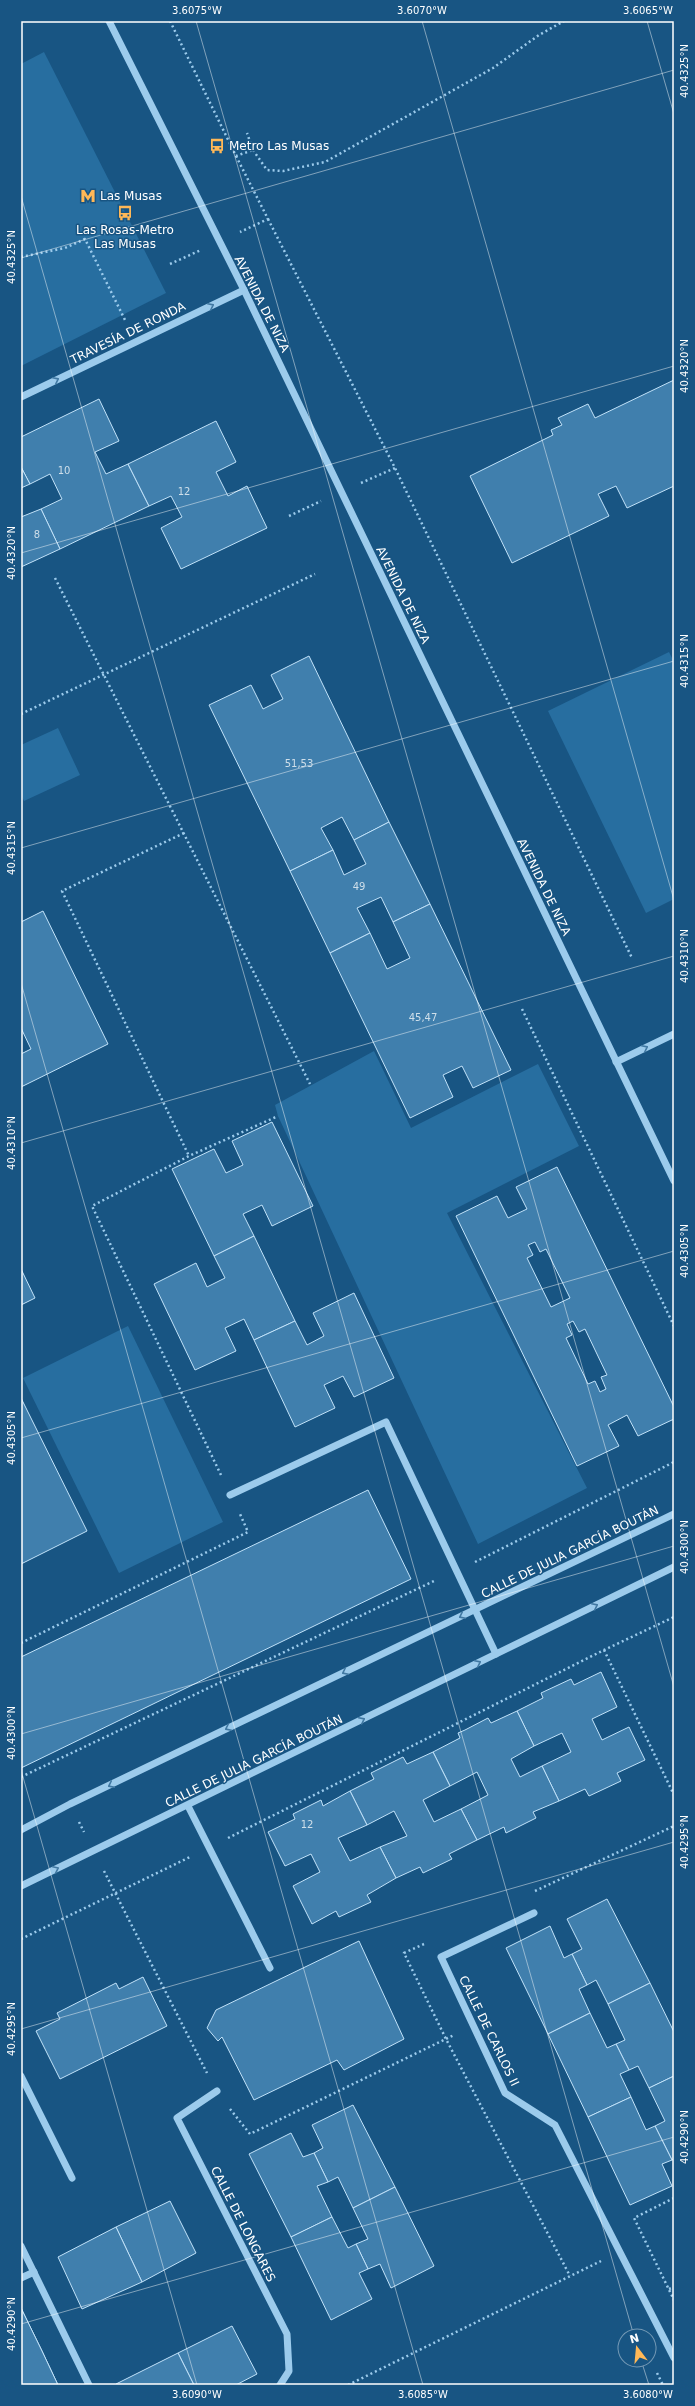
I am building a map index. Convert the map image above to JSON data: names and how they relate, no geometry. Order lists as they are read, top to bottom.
{
  "streets": {
    "street": [
      "AVENIDA DE NIZA",
      "TRAVESÍA DE RONDA",
      "CALLE DE JULIA GARCÍA BOUTÁN",
      "CALLE DE CARLOS II",
      "CALLE DE LONGARES"
    ]
  },
  "crossings": [
    ["AVENIDA DE NIZA", "TRAVESÍA DE RONDA"]
  ],
  "one_way": ["TRAVESÍA DE RONDA"],
  "places": {
    "bus stop": ["Metro Las Musas", "Las Rosas-Metro Las Musas"],
    "metro station": ["Las Musas"]
  },
  "house_numbers": [
    "10",
    "12",
    "8",
    "51,53",
    "49",
    "45,47",
    "12"
  ],
  "north": "top",
  "coordinates": [
    "3.6075°W",
    "3.6070°W",
    "3.6065°W",
    "40.4325°N",
    "40.4320°N",
    "40.4315°N",
    "40.4310°N",
    "40.4305°N",
    "40.4300°N",
    "40.4295°N",
    "40.4290°N",
    "3.6090°W",
    "3.6085°W",
    "3.6080°W"
  ]
}
